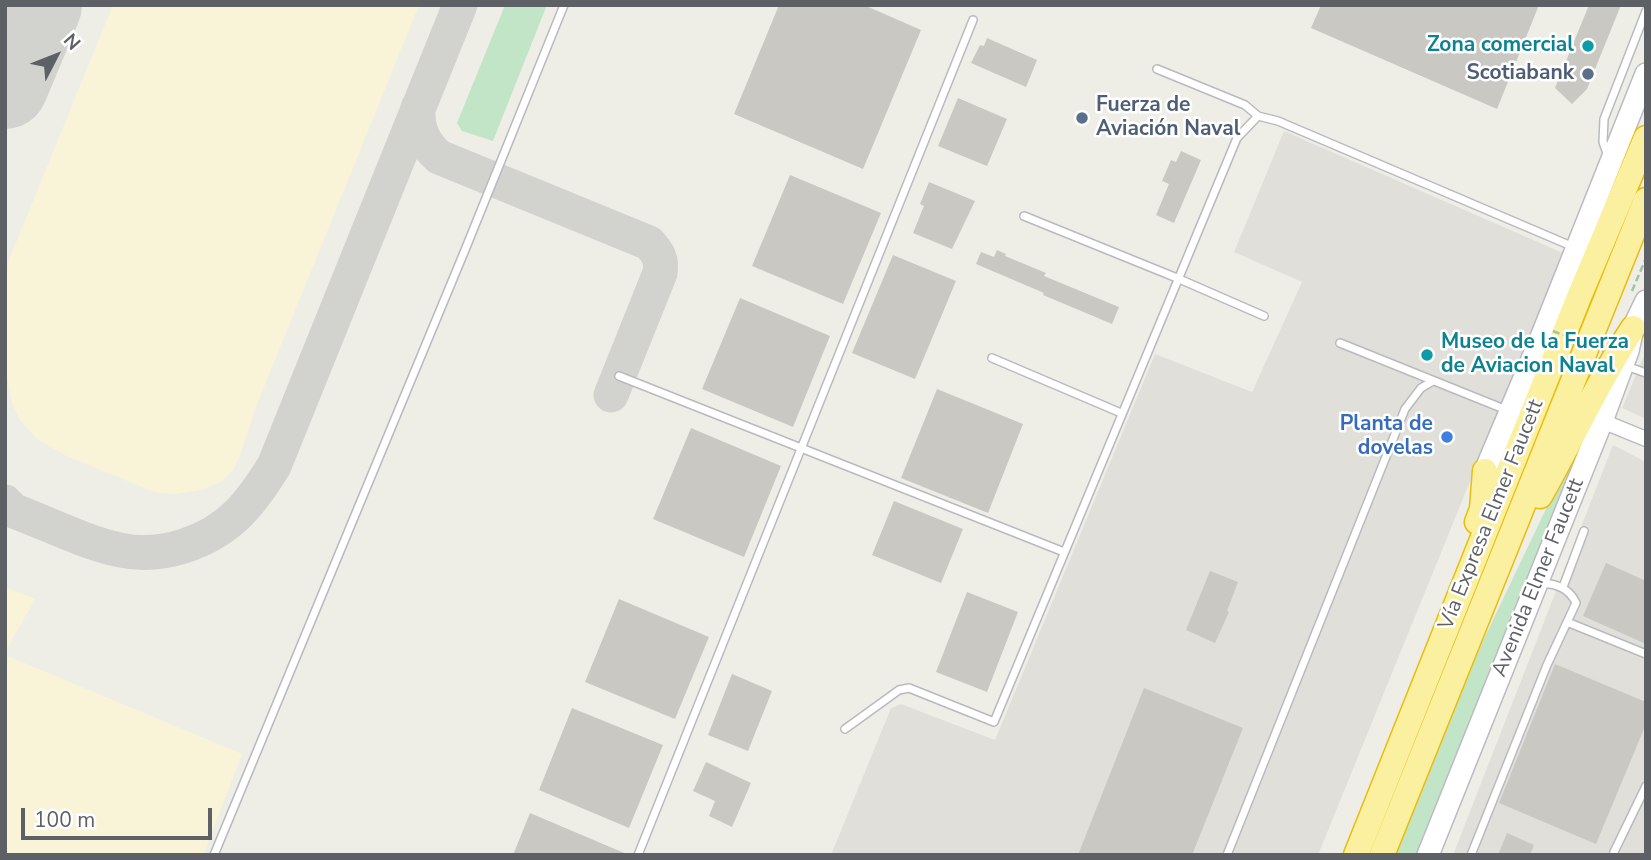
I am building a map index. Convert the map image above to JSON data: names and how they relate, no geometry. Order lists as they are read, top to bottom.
{
  "streets": {
    "highway": ["Vía Expresa Elmer Faucett"],
    "main road": ["Avenida Elmer Faucett"]
  },
  "places": [
    "Zona comercial",
    "Scotiabank",
    "Fuerza de Aviación Naval",
    "Museo de la Fuerza de Aviacion Naval",
    "Planta de dovelas"
  ],
  "scale_bar": "100 m",
  "north": "top right"
}
